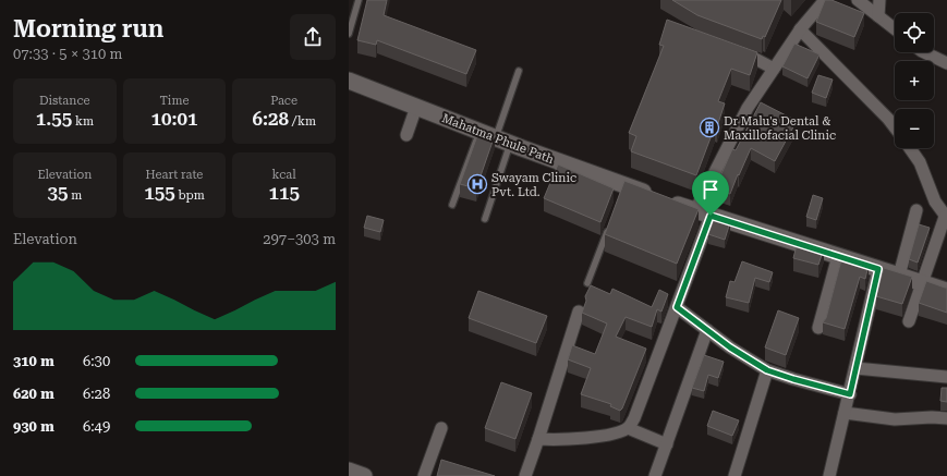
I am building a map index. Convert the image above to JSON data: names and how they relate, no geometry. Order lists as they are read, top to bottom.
{
  "streets": {
    "main road": ["Mahatma Phule Path"]
  },
  "places": {
    "building": ["Dr Malu's Dental & Maxillofacial Clinic"],
    "hospital": ["Swayam Clinic Pvt. Ltd."]
  },
  "page": {
    "heading": ["Morning run", "07:33 · 5 × 310 m"],
    "map_buttons": ["+", "−"],
    "stats": [
      ["Distance", "1.55 km"],
      ["Time", "10:01"],
      ["Pace", "6:28 /km"],
      ["Elevation", "35 m"],
      ["Heart rate", "155 bpm"],
      ["kcal", "115"]
    ],
    "chart": ["Elevation", "297–303 m"],
    "list": [
      {
        "name": "310 m",
        "note": "6:30"
      },
      {
        "name": "620 m",
        "note": "6:28"
      },
      {
        "name": "930 m",
        "note": "6:49"
      }
    ]
  }
}
